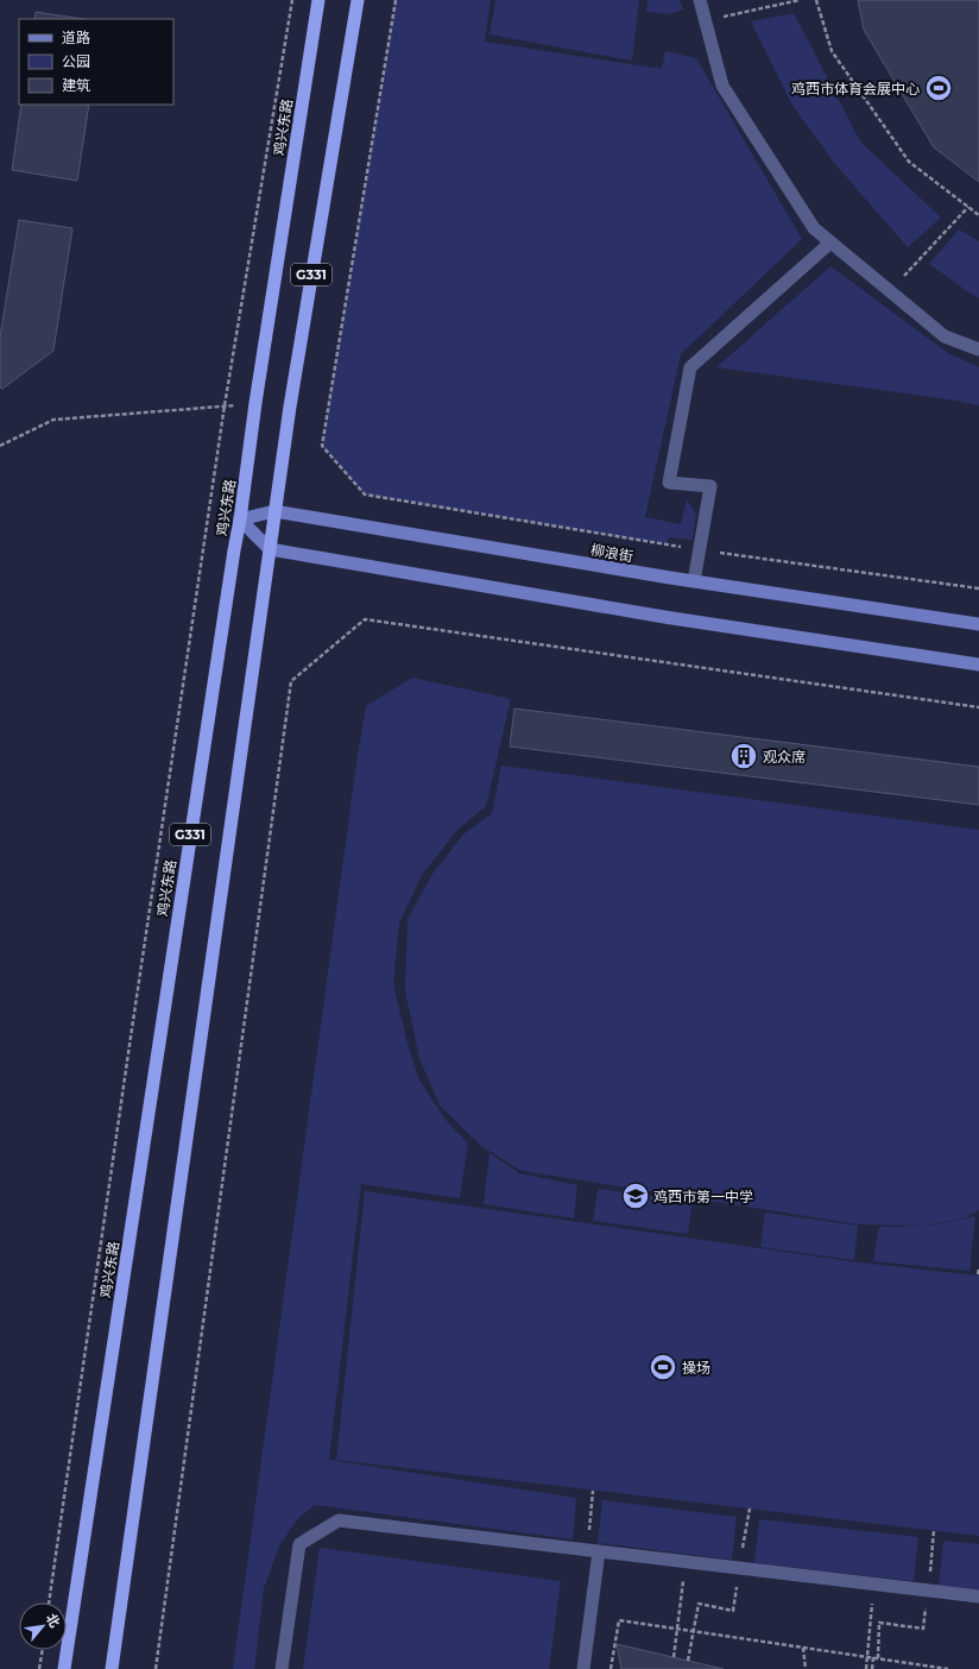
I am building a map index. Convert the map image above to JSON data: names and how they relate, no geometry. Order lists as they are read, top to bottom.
{
  "streets": {
    "highway": ["鸡兴东路", "G331"],
    "main road": ["柳浪街"]
  },
  "crossings": [
    ["鸡兴东路", "柳浪街"],
    ["G331", "柳浪街"]
  ],
  "places": {
    "sports": ["鸡西市体育会展中心", "操场"],
    "building": ["观众席"],
    "school or university": ["鸡西市第一中学"]
  },
  "legend": ["道路", "公园", "建筑"],
  "north": "top right"
}
